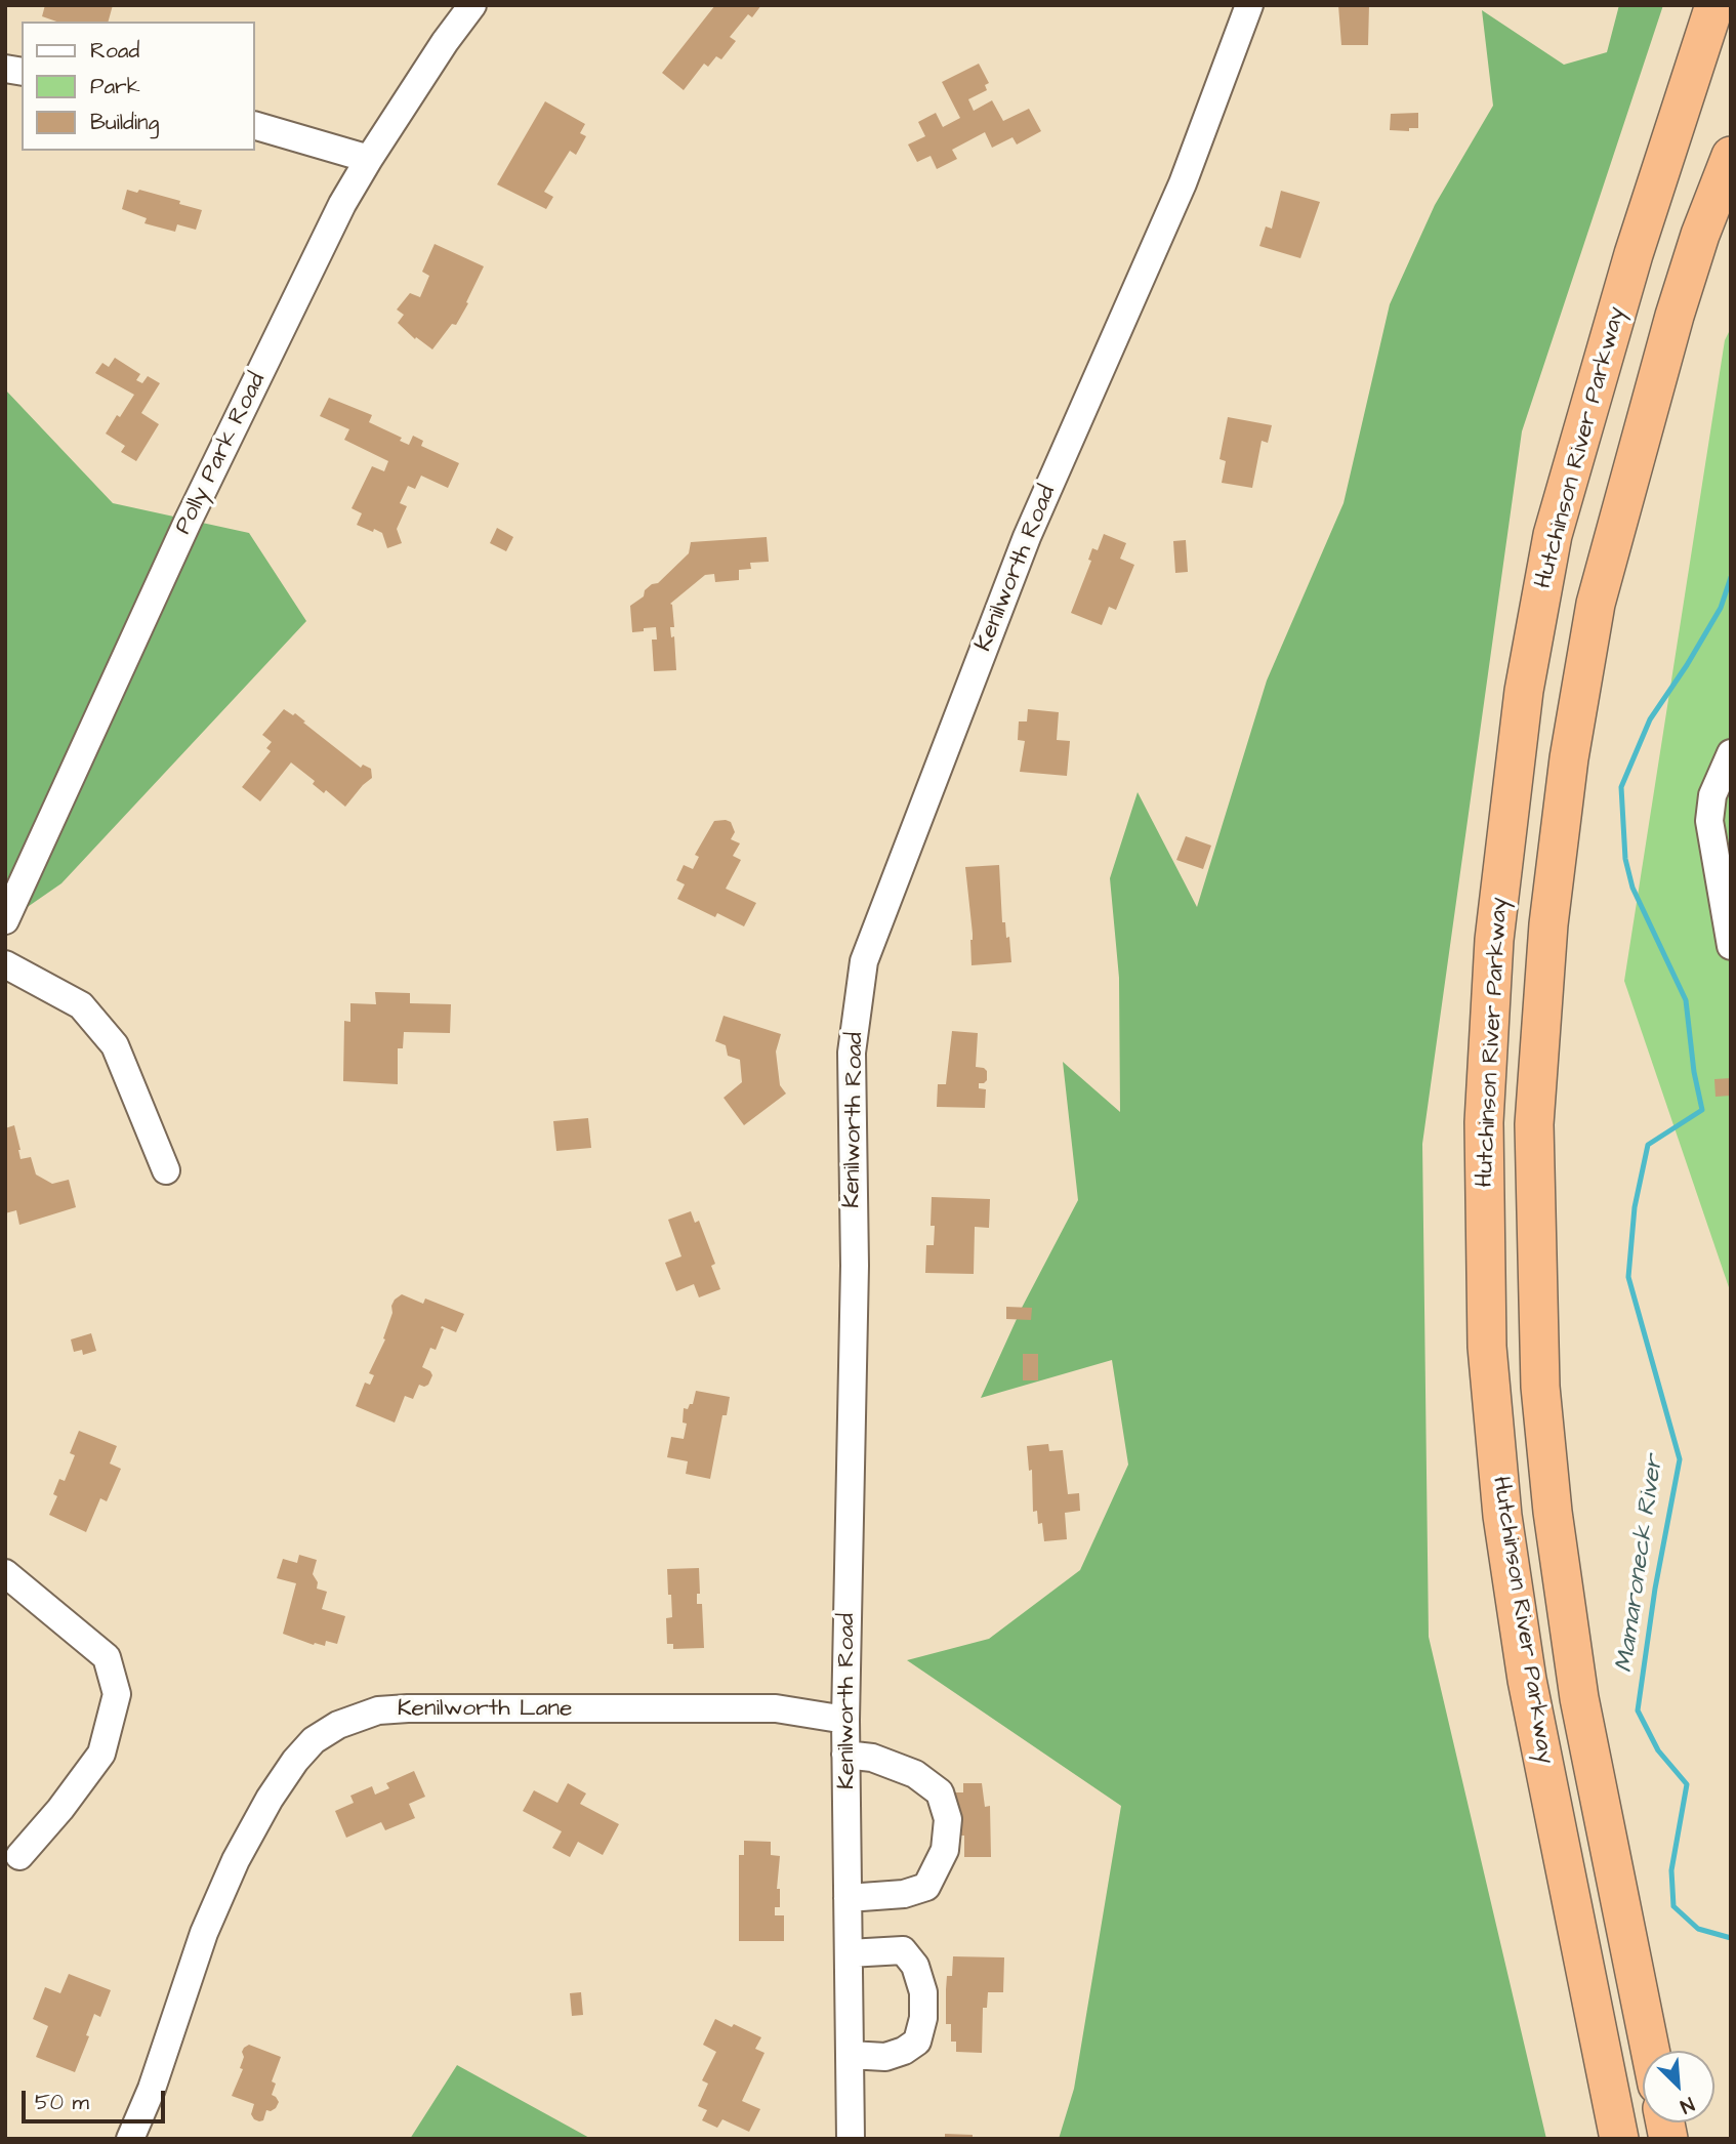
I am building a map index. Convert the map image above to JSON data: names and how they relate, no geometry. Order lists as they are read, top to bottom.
{
  "streets": {
    "highway": ["Hutchinson River Parkway"],
    "street": ["Polly Park Road", "Kenilworth Road", "Kenilworth Lane"]
  },
  "crossings": [
    ["Kenilworth Road", "Kenilworth Lane"]
  ],
  "water": ["Mamaroneck River"],
  "legend": ["Road", "Park", "Building"],
  "scale_bar": "50 m",
  "north": "bottom right"
}
